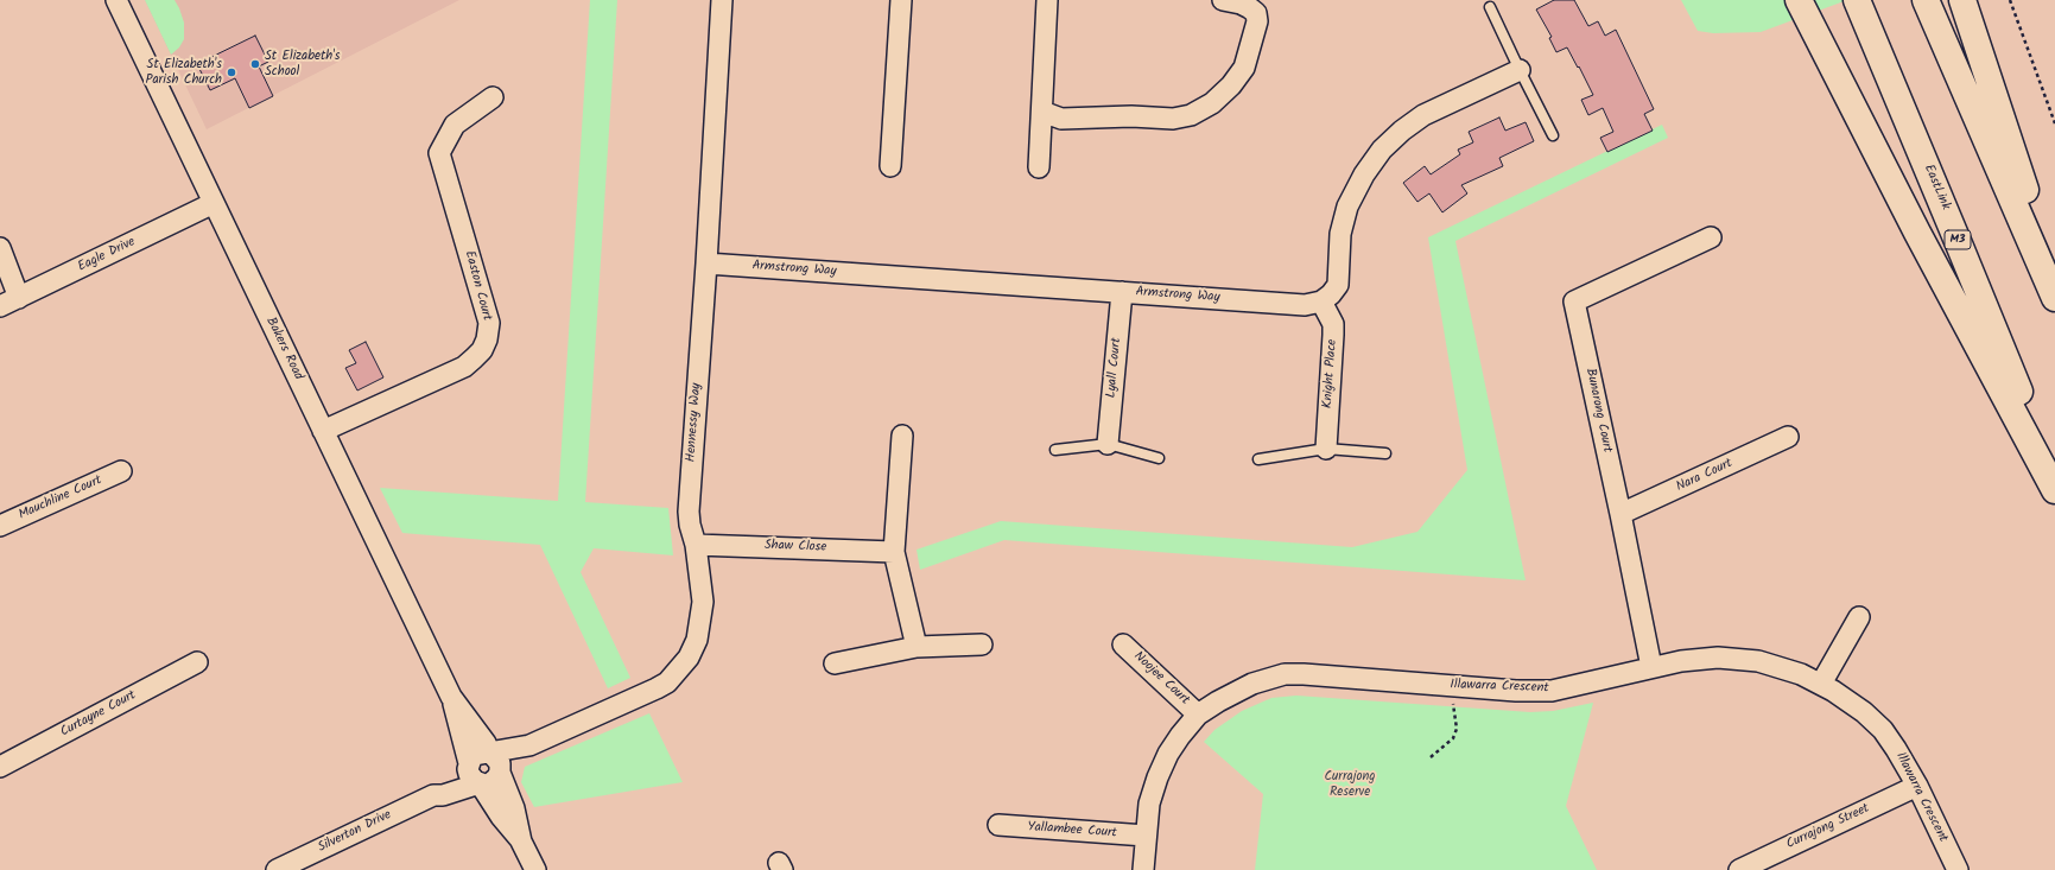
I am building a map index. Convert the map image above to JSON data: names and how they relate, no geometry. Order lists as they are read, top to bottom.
{
  "streets": {
    "highway": ["EastLink", "M3"],
    "street": [
      "Eagle Drive",
      "Armstrong Way",
      "Easton Court",
      "Bakers Road",
      "Lyall Court",
      "Knight Place",
      "Bunarong Court",
      "Hennessy Way",
      "Nara Court",
      "Mauchline Court",
      "Shaw Close",
      "Noojee Court",
      "Illawarra Crescent",
      "Curtayne Court",
      "Currajong Street",
      "Yallambee Court",
      "Silverton Drive"
    ]
  },
  "crossings": [
    ["Eagle Drive", "Bakers Road"],
    ["Armstrong Way", "Lyall Court"],
    ["Armstrong Way", "Knight Place"],
    ["Armstrong Way", "Hennessy Way"],
    ["Easton Court", "Bakers Road"],
    ["Bakers Road", "Hennessy Way"],
    ["Bakers Road", "Silverton Drive"],
    ["Bunarong Court", "Nara Court"],
    ["Bunarong Court", "Illawarra Crescent"],
    ["Hennessy Way", "Shaw Close"],
    ["Hennessy Way", "Silverton Drive"],
    ["Noojee Court", "Illawarra Crescent"],
    ["Illawarra Crescent", "Currajong Street"],
    ["Illawarra Crescent", "Yallambee Court"]
  ],
  "parks": ["Currajong Reserve"],
  "places": ["St Elizabeth's School", "St Elizabeth's Parish Church"]
}
